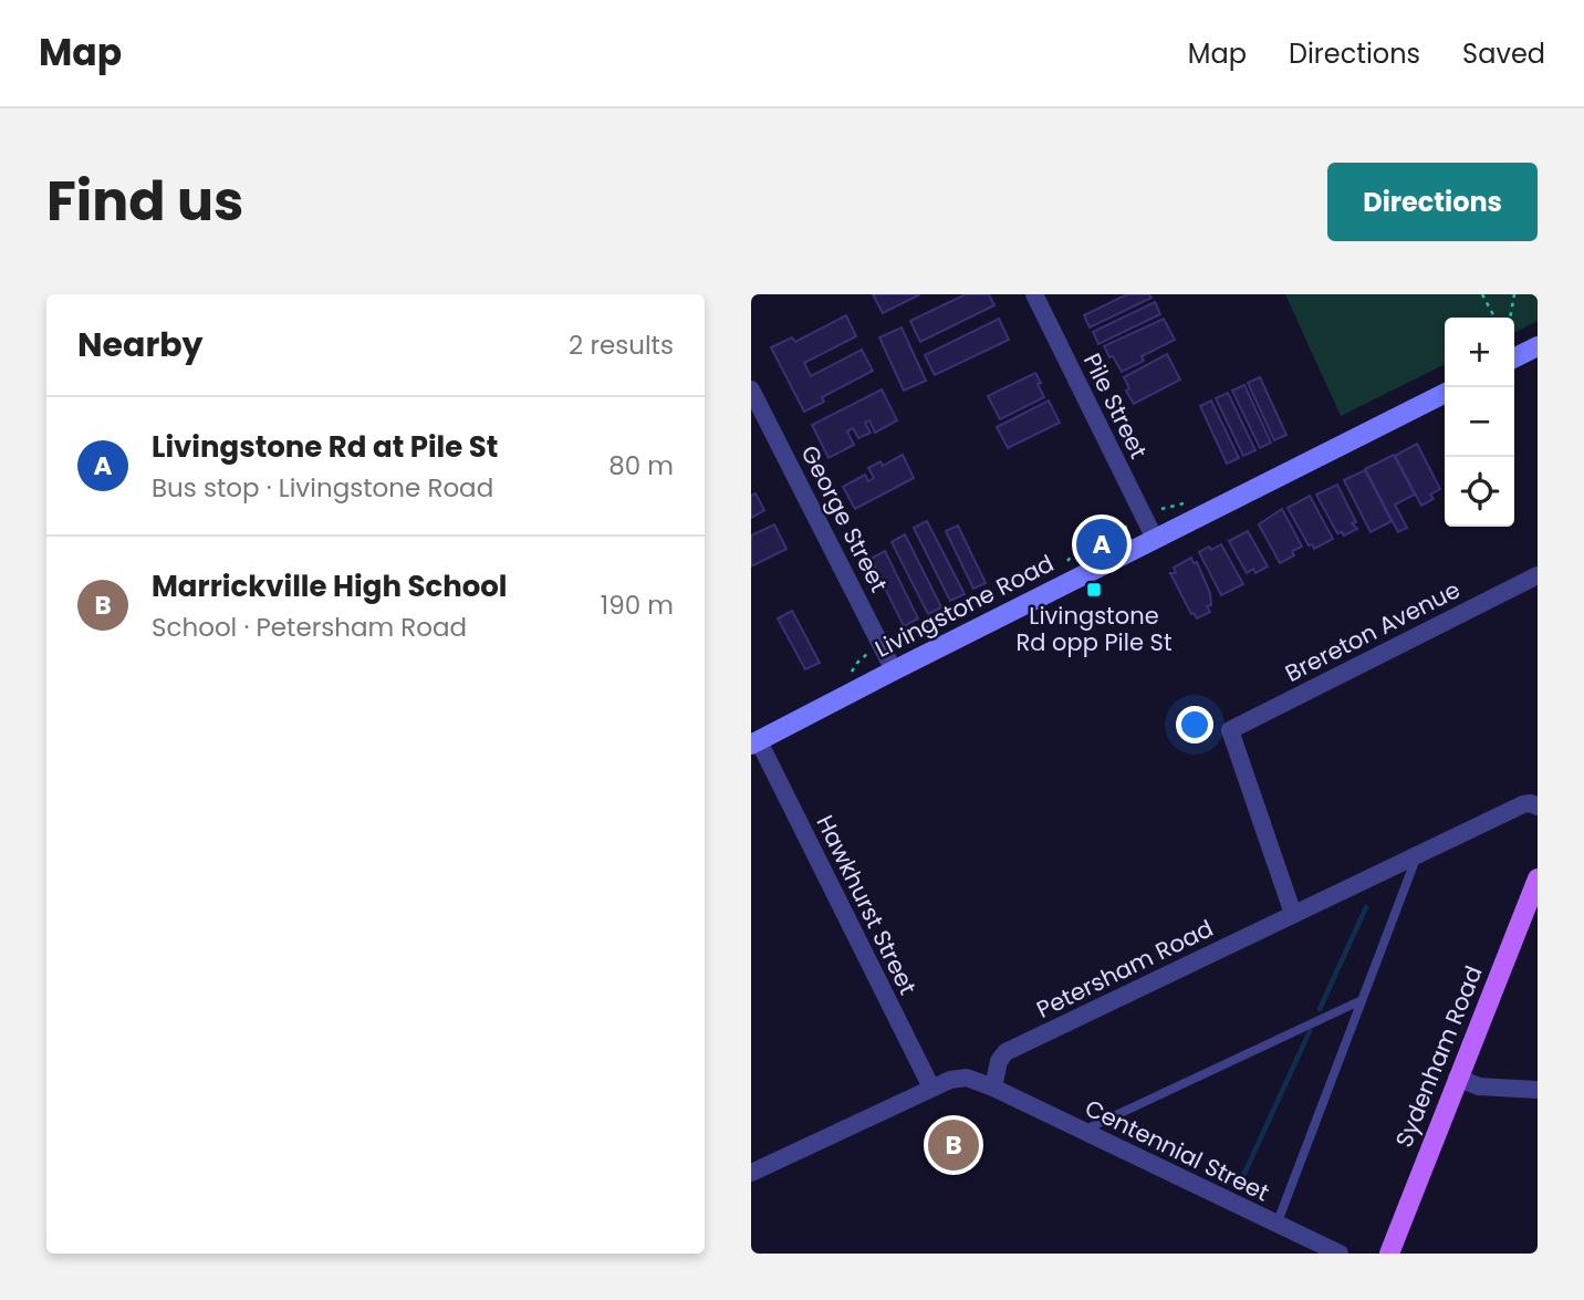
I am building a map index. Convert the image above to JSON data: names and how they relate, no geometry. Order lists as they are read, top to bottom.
{
  "streets": {
    "main road": ["Sydenham Road"],
    "street": [
      "Pile Street",
      "George Street",
      "Livingstone Road",
      "Brereton Avenue",
      "Hawkhurst Street",
      "Petersham Road",
      "Centennial Street"
    ]
  },
  "crossings": [
    ["Pile Street", "Livingstone Road"],
    ["George Street", "Livingstone Road"],
    ["Livingstone Road", "Hawkhurst Street"],
    ["Brereton Avenue", "Petersham Road"],
    ["Petersham Road", "Centennial Street"]
  ],
  "places": {
    "transit": ["Livingstone Rd opp Pile St"]
  },
  "page": {
    "header": "Map",
    "nav": ["Map", "Directions", "Saved"],
    "title": "Find us",
    "buttons": "Directions",
    "heading": ["Nearby", "2 results"],
    "map_buttons": ["+", "−"],
    "list": [
      {
        "mark": "A",
        "name": "Livingstone Rd at Pile St",
        "note": "Bus stop · Livingstone Road",
        "value": "80 m"
      },
      {
        "mark": "B",
        "name": "Marrickville High School",
        "note": "School · Petersham Road",
        "value": "190 m"
      }
    ],
    "pins": ["A", "B"]
  }
}
